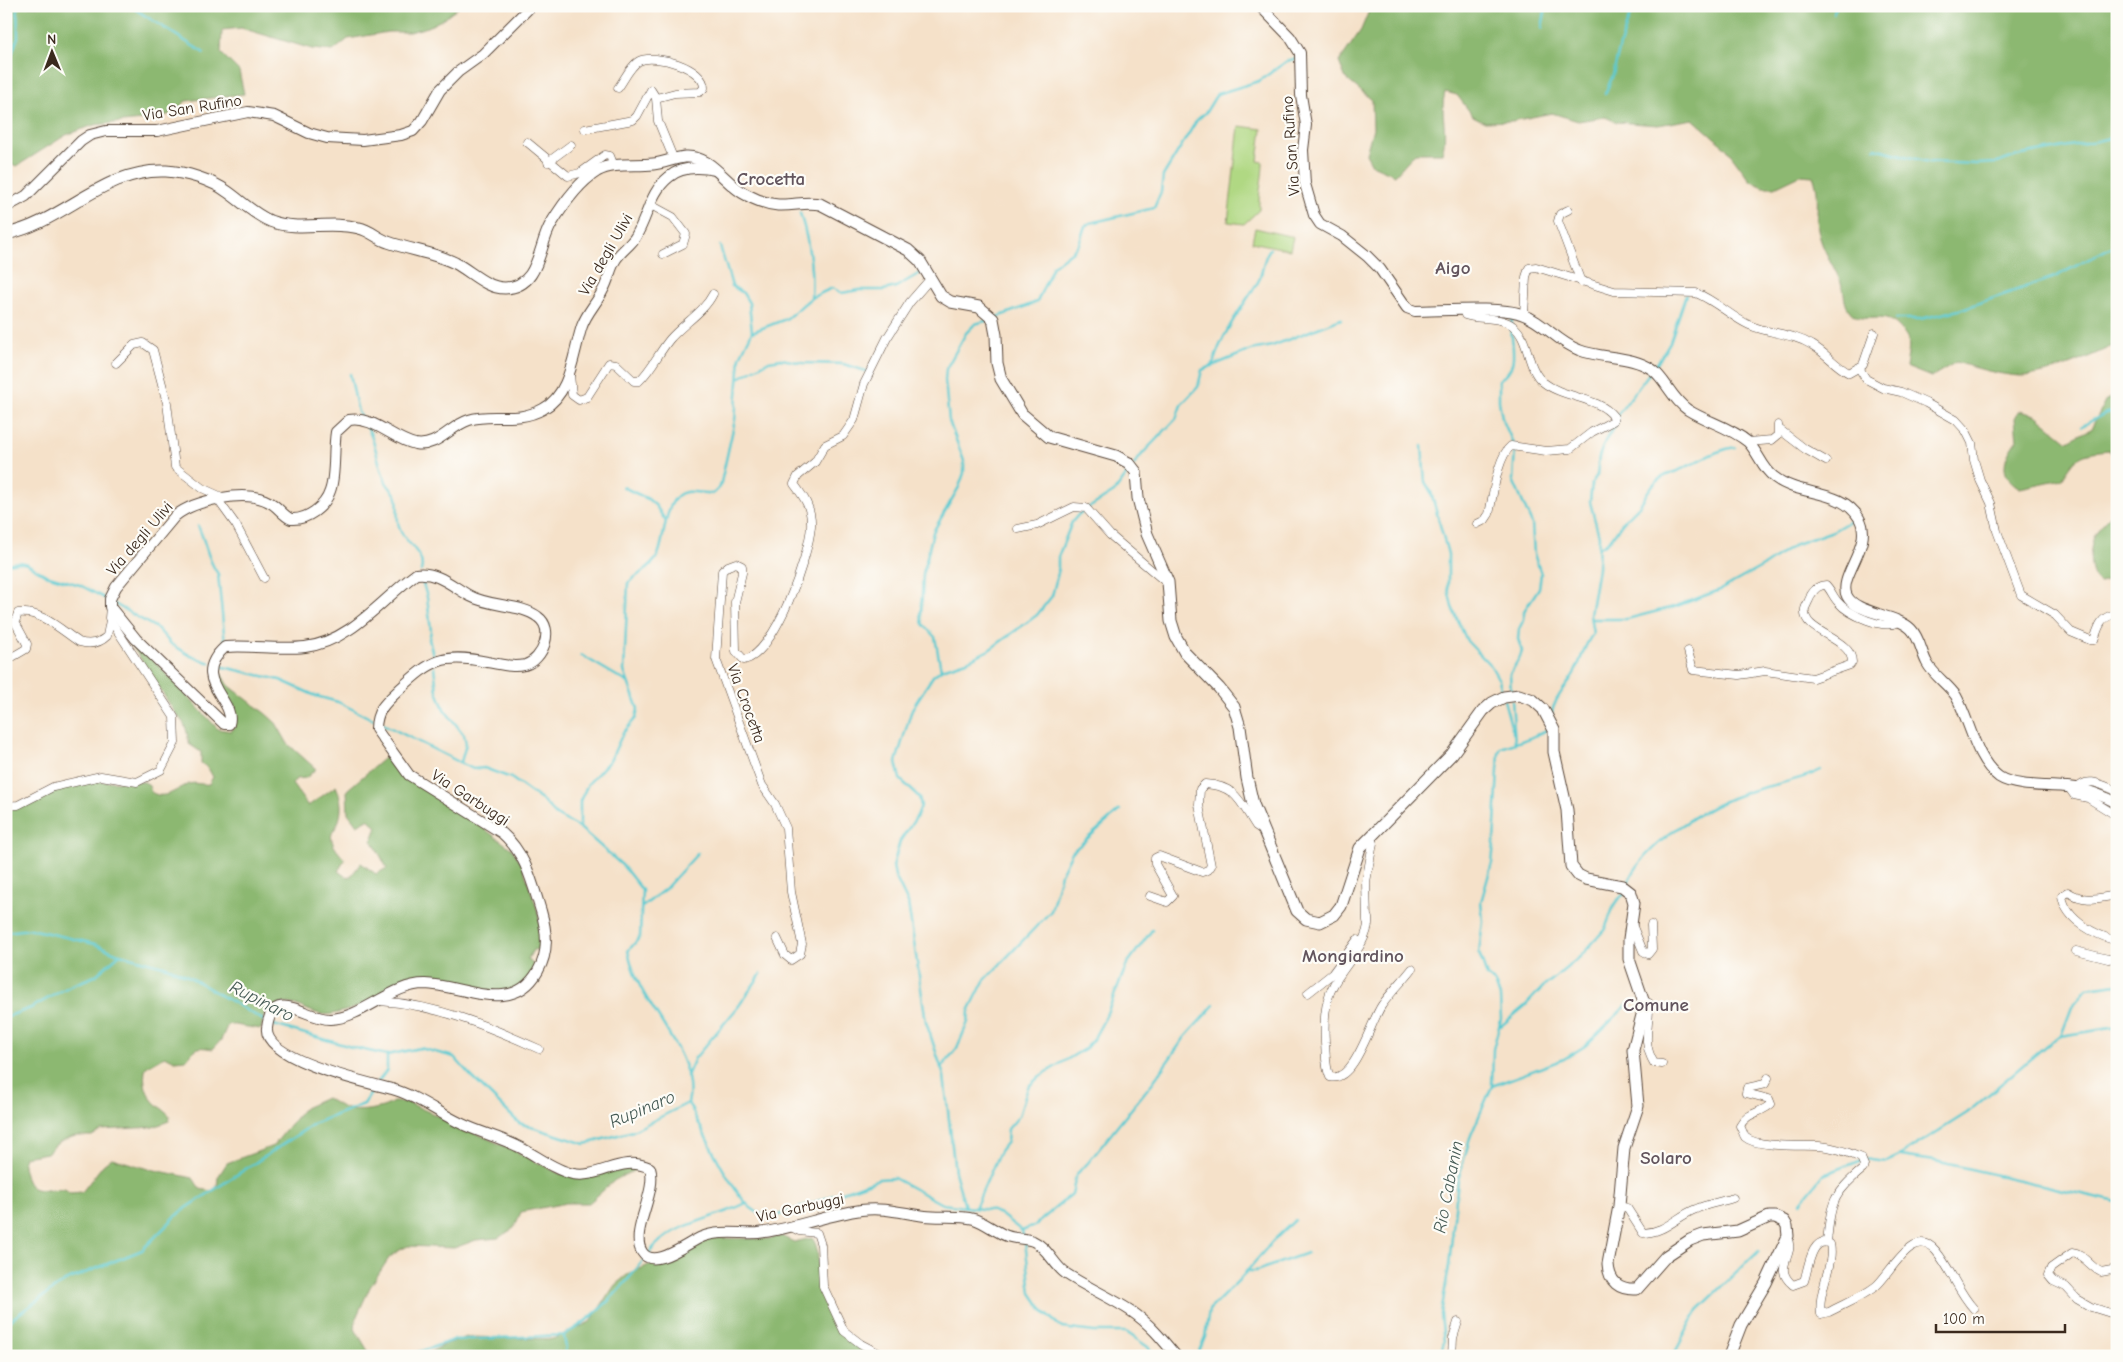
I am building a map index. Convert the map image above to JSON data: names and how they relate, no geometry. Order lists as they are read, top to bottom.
{
  "streets": {
    "street": [
      "Via San Rufino",
      "Via degli Ulivi",
      "Via Crocetta",
      "Via Garbuggi"
    ]
  },
  "crossings": [
    ["Via degli Ulivi", "Via Garbuggi"]
  ],
  "districts": [
    "Crocetta",
    "Aigo",
    "Mongiardino",
    "Comune",
    "Solaro"
  ],
  "water": ["Rupinaro", "Rio Cabanin"],
  "scale_bar": "100 m",
  "north": "top"
}
